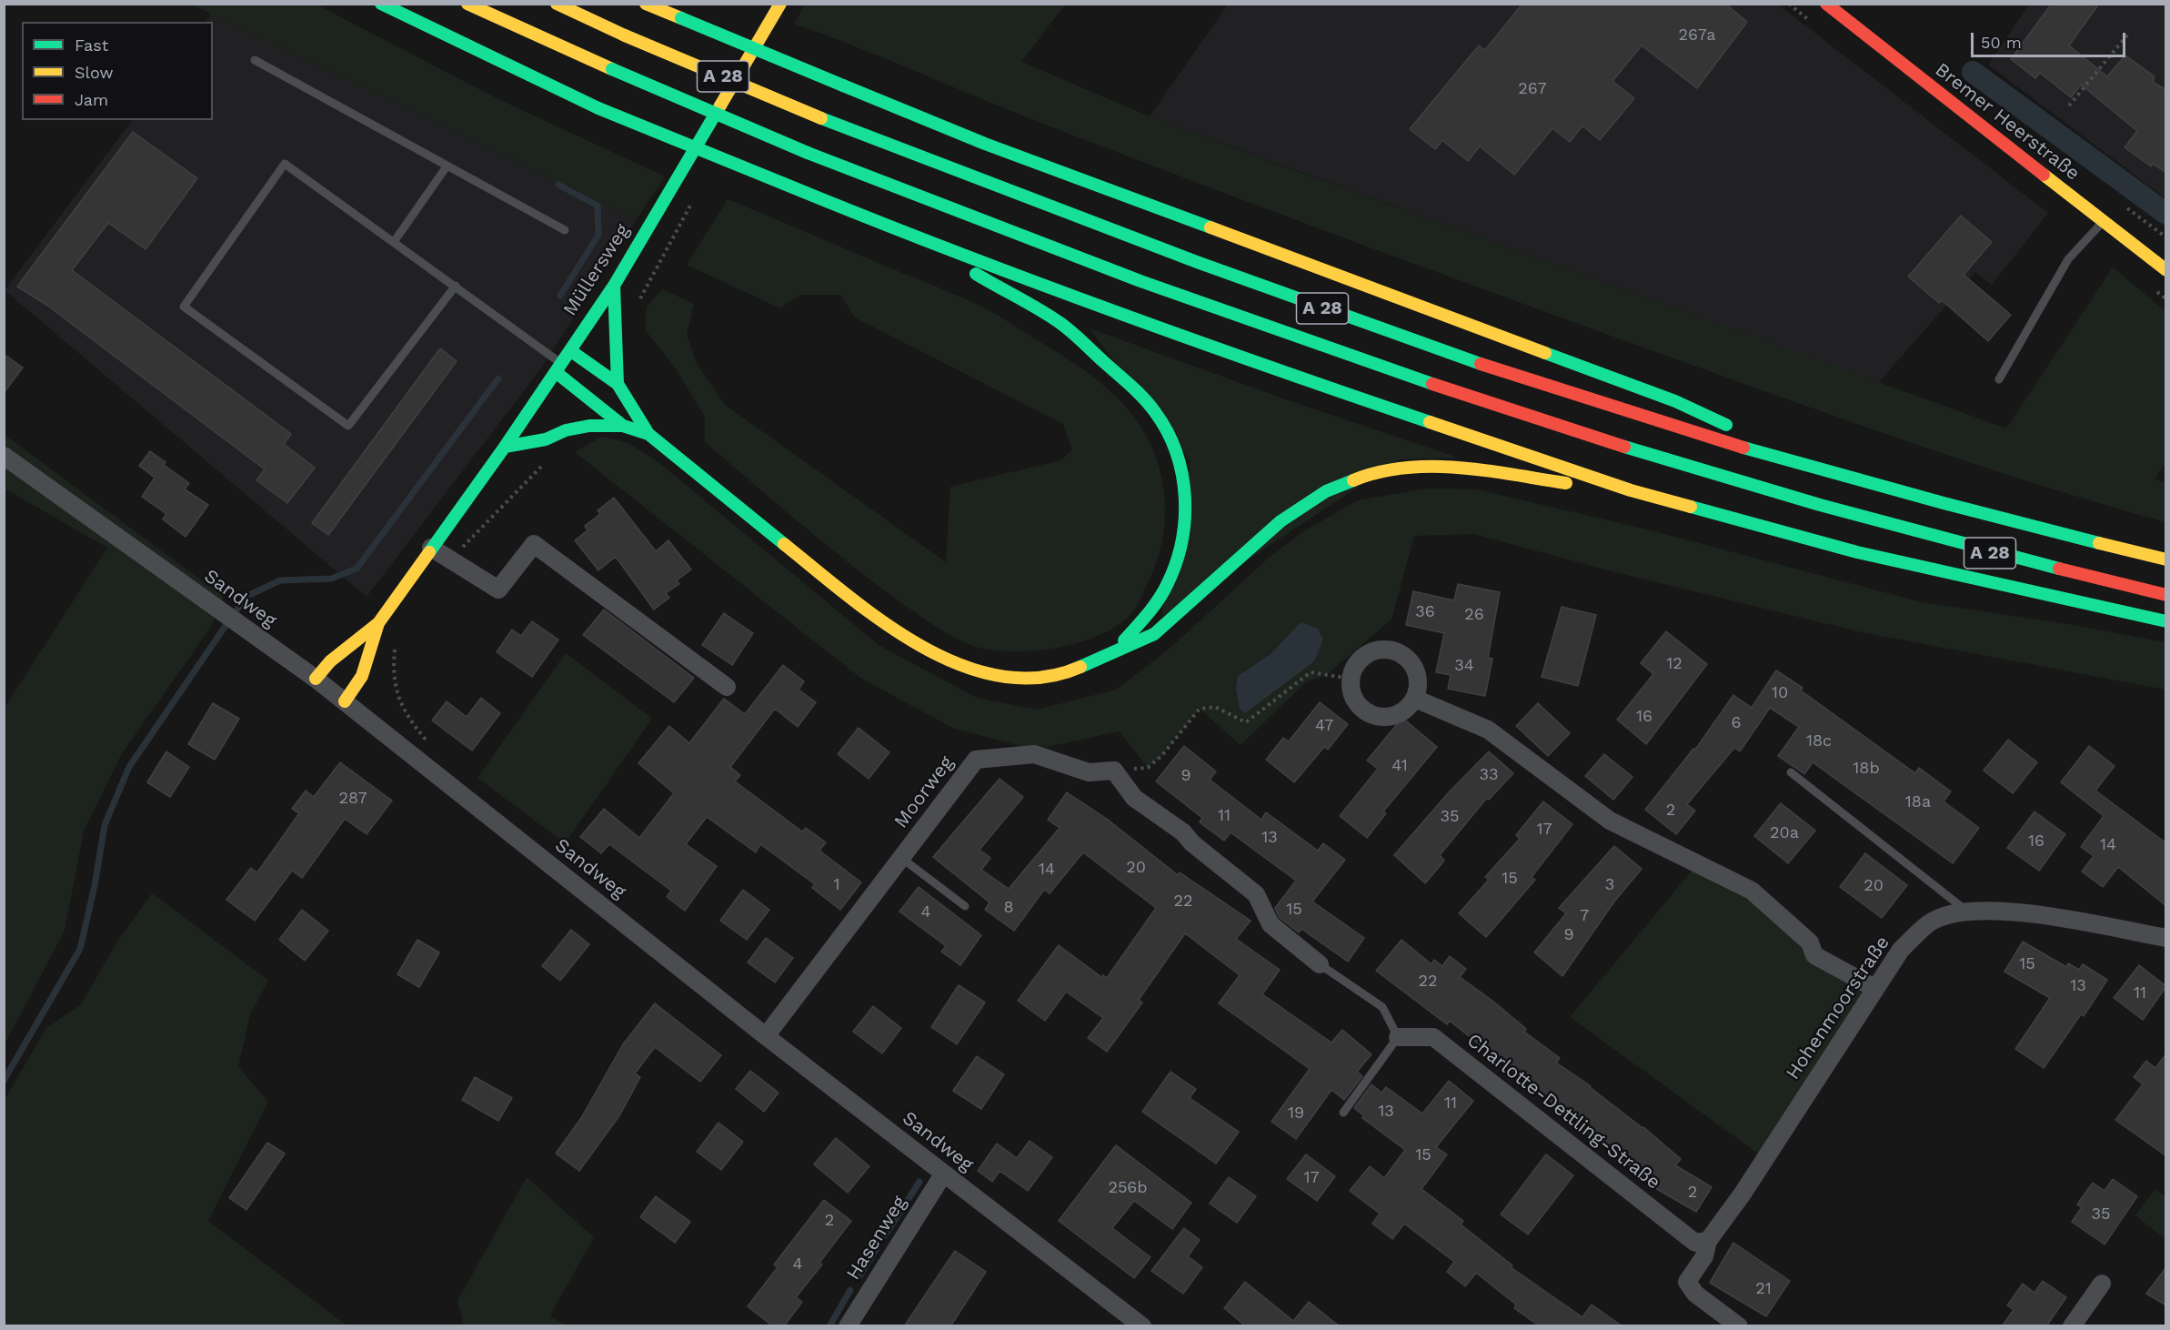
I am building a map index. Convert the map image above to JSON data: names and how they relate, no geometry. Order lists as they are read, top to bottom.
{
  "streets": {
    "main road": ["A 28", "Bremer Heerstraße", "Müllersweg"],
    "street": [
      "Sandweg",
      "Moorweg",
      "Hohenmoorstraße",
      "Charlotte-Dettling-Straße",
      "Hasenweg"
    ]
  },
  "crossings": [
    ["Müllersweg", "Sandweg"],
    ["Sandweg", "Moorweg"],
    ["Sandweg", "Hasenweg"],
    ["Hohenmoorstraße", "Charlotte-Dettling-Straße"]
  ],
  "house_numbers": [
    "267a",
    "267",
    "36",
    "26",
    "12",
    "34",
    "10",
    "16",
    "6",
    "47",
    "18c",
    "41",
    "18b",
    "33",
    "9",
    "287",
    "18a",
    "2",
    "11",
    "35",
    "17",
    "20a",
    "13",
    "16",
    "14",
    "20",
    "14",
    "15",
    "1",
    "3",
    "20",
    "22",
    "8",
    "15",
    "4",
    "7",
    "9",
    "15",
    "22",
    "13",
    "11",
    "11",
    "13",
    "19",
    "15",
    "17",
    "256b",
    "2",
    "35",
    "2",
    "4",
    "21"
  ],
  "legend": ["Fast", "Slow", "Jam"],
  "scale_bar": "50 m"
}
